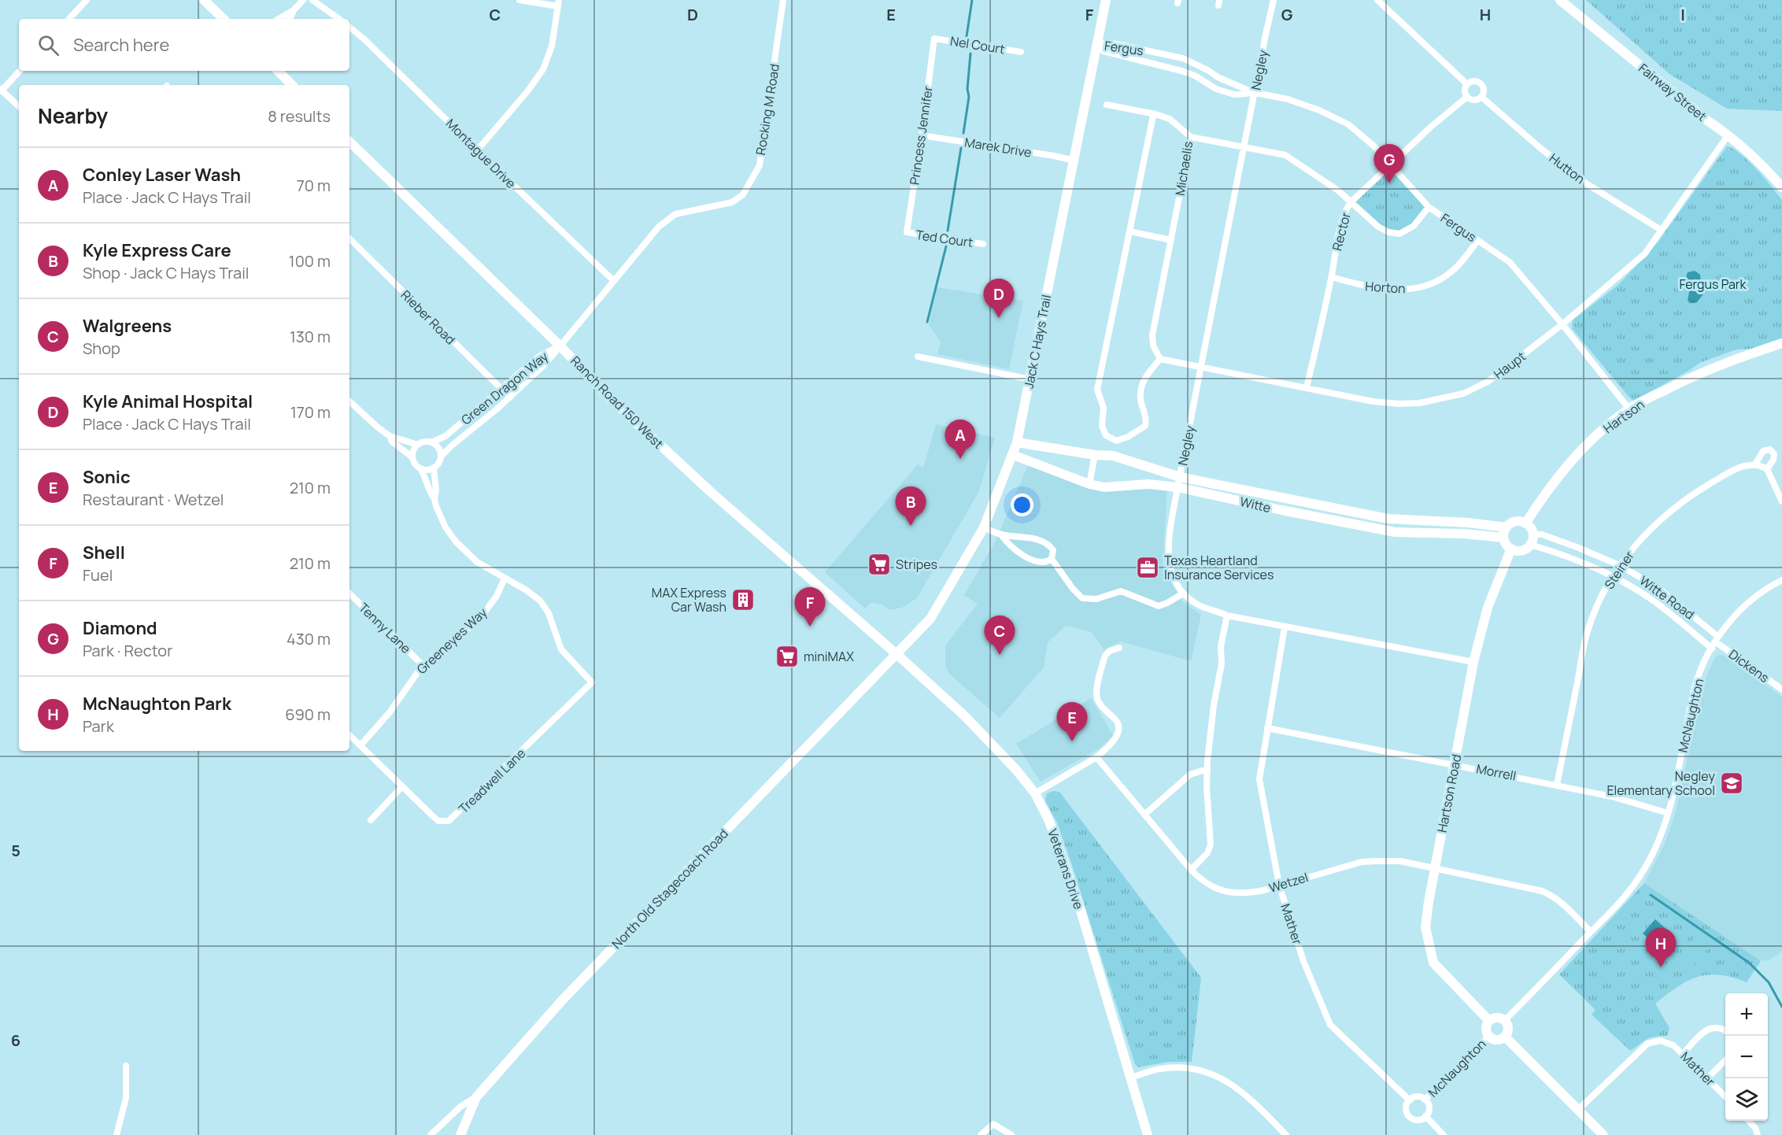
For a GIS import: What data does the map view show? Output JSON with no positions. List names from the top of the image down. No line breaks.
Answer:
{"streets":{"street":["Nel Court","Fergus","Negley","Fairway Street","Rocking M Road","Princess Jennifer","Marek Drive","Montague Drive","Michaelis","Hutton","Rector","Ted Court","Horton","Rieber Road","Jack C Hays Trail","Haupt","Green Dragon Way","Ranch Road 150 West","Hartson","Witte","Steiner","Witte Road","Tenny Lane","Greeneyes Way","Dickens","McNaughton","Morrell","Treadwell Lane","Hartson Road","Veterans Drive","Wetzel","North Old Stagecoach Road","Mather"]},"crossings":[["Nel Court","Princess Jennifer"],["Fergus","Negley"],["Fergus","Rector"],["Fergus","Horton"],["Fergus","Jack C Hays Trail"],["Fergus","Haupt"],["Fergus","Hartson"],["Negley","Haupt"],["Negley","Witte"],["Negley","Hartson Road"],["Negley","Mather"],["Fairway Street","Haupt"],["Rocking M Road","Montague Drive"],["Rocking M Road","Green Dragon Way"],["Rocking M Road","Ranch Road 150 West"],["Princess Jennifer","Marek Drive"],["Princess Jennifer","Ted Court"],["Marek Drive","Jack C Hays Trail"],["Michaelis","Haupt"],["Hutton","Rector"],["Hutton","Haupt"],["Rector","Horton"],["Rector","Haupt"],["Rieber Road","Green Dragon Way"],["Jack C Hays Trail","Ranch Road 150 West"],["Jack C Hays Trail","Witte"],["Jack C Hays Trail","Veterans Drive"],["Jack C Hays Trail","North Old Stagecoach Road"],["Green Dragon Way","Ranch Road 150 West"],["Ranch Road 150 West","Veterans Drive"],["Ranch Road 150 West","North Old Stagecoach Road"],["Hartson","Witte"],["Hartson","Witte Road"],["Hartson","Hartson Road"],["Witte","Witte Road"],["Witte","Hartson Road"],["Steiner","Witte Road"],["Steiner","Morrell"],["Witte Road","Dickens"],["Witte Road","McNaughton"],["Witte Road","Hartson Road"],["Tenny Lane","Greeneyes Way"],["Greeneyes Way","Treadwell Lane"],["Dickens","McNaughton"],["McNaughton","Morrell"],["McNaughton","Hartson Road"],["McNaughton","Wetzel"],["McNaughton","Mather"],["Morrell","Hartson Road"],["Morrell","Mather"],["Hartson Road","Wetzel"],["Veterans Drive","North Old Stagecoach Road"],["Wetzel","Mather"]],"parks":["Fergus Park"],"places":{"supermarket":["Stripes","miniMAX"],"office":["Texas Heartland Insurance Services"],"building":["MAX Express Car Wash"],"school or university":["Negley Elementary School"]},"page":{"search":"Search here","heading":["Nearby","8 results"],"pins":["G","D","A","B","F","C","E","H"],"list":[{"mark":"A","name":"Conley Laser Wash","note":"Place · Jack C Hays Trail","value":"70 m"},{"mark":"B","name":"Kyle Express Care","note":"Shop · Jack C Hays Trail","value":"100 m"},{"mark":"C","name":"Walgreens","note":"Shop","value":"130 m"},{"mark":"D","name":"Kyle Animal Hospital","note":"Place · Jack C Hays Trail","value":"170 m"},{"mark":"E","name":"Sonic","note":"Restaurant · Wetzel","value":"210 m"},{"mark":"F","name":"Shell","note":"Fuel","value":"210 m"},{"mark":"G","name":"Diamond","note":"Park · Rector","value":"430 m"},{"mark":"H","name":"McNaughton Park","note":"Park","value":"690 m"}],"map_buttons":["+","−"]},"grid":{"columns":["C","D","E","F","G","H","I"],"rows":["5","6"]}}
